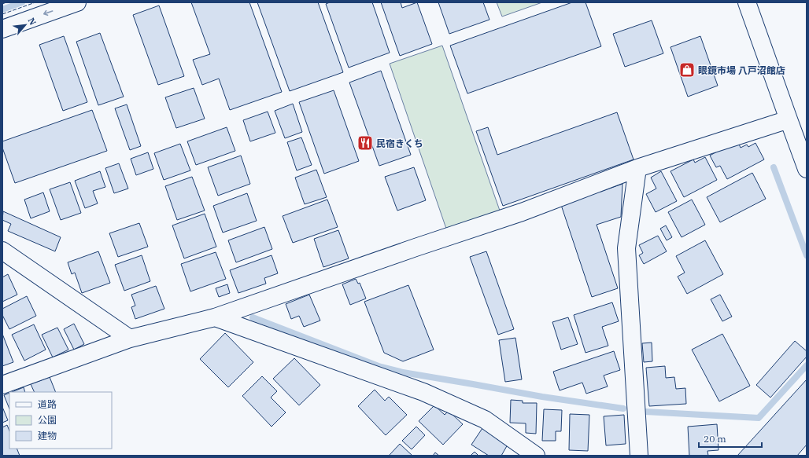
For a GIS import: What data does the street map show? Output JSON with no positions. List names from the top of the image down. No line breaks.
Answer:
{"places":{"shop":["眼鏡市場 八戸沼館店"],"restaurant":["民宿きくち"]},"legend":["道路","公園","建物"],"scale_bar":"20 m","north":"top right"}
